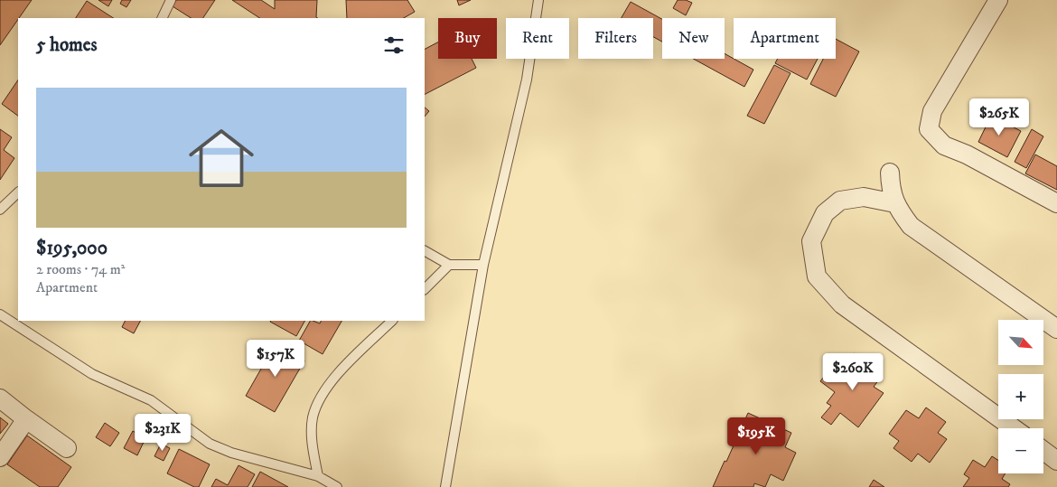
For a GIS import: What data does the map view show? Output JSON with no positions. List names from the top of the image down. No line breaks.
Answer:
{"north":"bottom right","page":{"chip":["Buy","Rent","Filters","New","Apartment"],"heading":"5 homes","list":[{"name":"$195,000","note":"2 rooms · 74 m² · Apartment"}],"price":["$265K","$157K","$260K","$231K","$195K"],"map_buttons":["+","−"]}}
